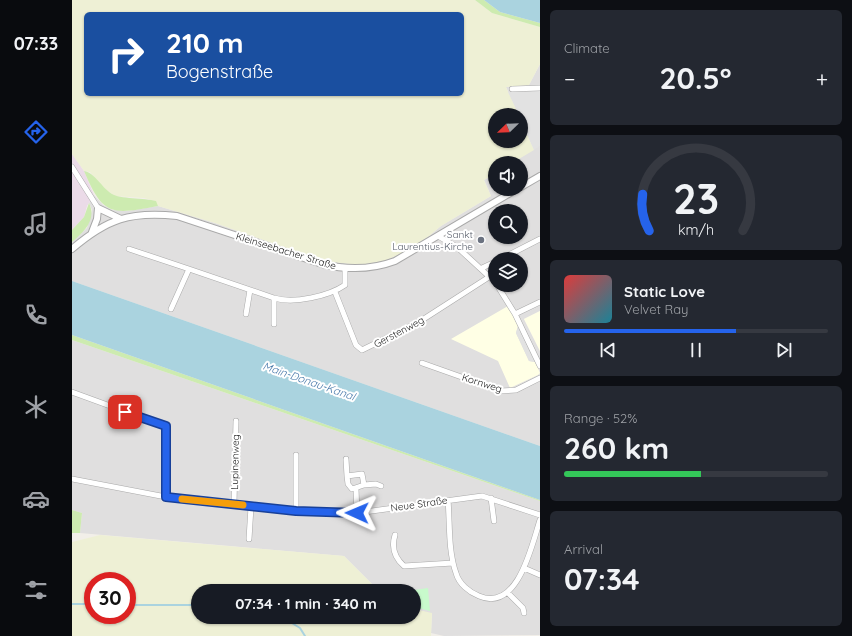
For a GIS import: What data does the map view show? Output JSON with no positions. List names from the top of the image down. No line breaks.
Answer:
{"streets":{"street":["Kleinseebacher Straße","Gerstenweg","Kornweg","Lupinenweg","Neue Straße"]},"crossings":[["Lupinenweg","Neue Straße"]],"water":["Main-Donau-Kanal"],"places":["Sankt Laurentius-Kirche"],"north":"bottom left","page":{"tabs":"07:33","tile":["Climate",["Range · 52%","260 km"],["Arrival","07:34"]],"turn":["210 m","Bogenstraße"],"heat":["−","20.5°","+"],"song":["Static Love","Velvet Ray"],"limit":"30","trip":"07:34 · 1 min · 340 m","gauge":["23","km/h"]}}
